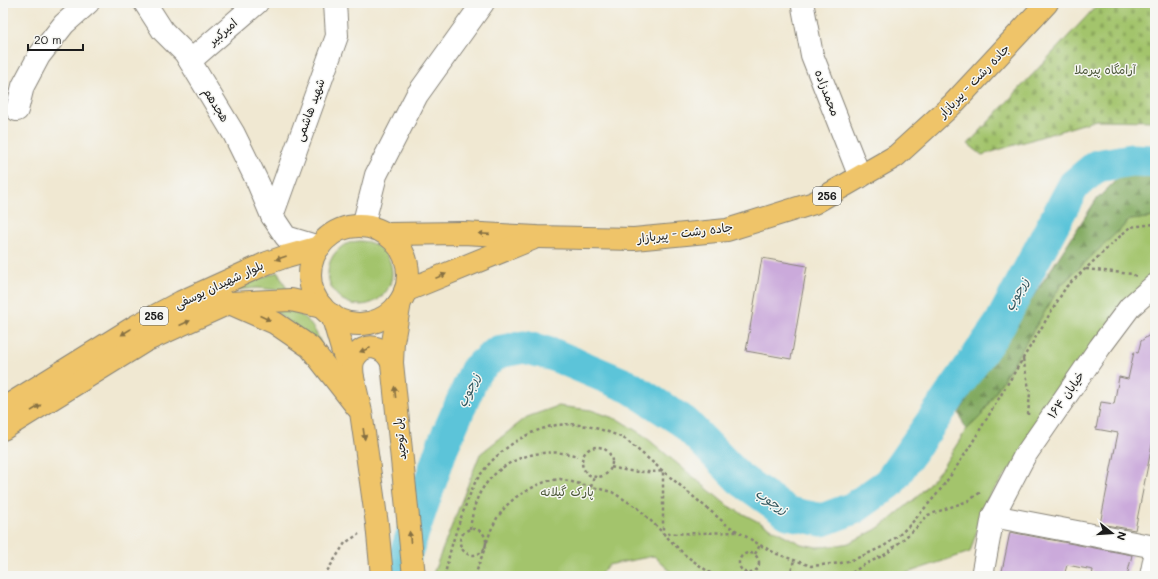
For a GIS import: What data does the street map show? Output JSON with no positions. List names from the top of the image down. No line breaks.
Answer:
{"streets":{"main road":["جاده رشت - پیربازار","256","بلوار شهیدان یوسفی","پل توحید"],"street":["امیرکبیر","محمدزاده","هجدهم","شهید هاشمی","خیابان ۱۶۴"]},"crossings":[["امیرکبیر","هجدهم"],["جاده رشت - پیربازار","محمدزاده"],["جاده رشت - پیربازار","هجدهم"],["جاده رشت - پیربازار","256"],["جاده رشت - پیربازار","بلوار شهیدان یوسفی"],["جاده رشت - پیربازار","پل توحید"],["هجدهم","شهید هاشمی"],["هجدهم","256"],["هجدهم","بلوار شهیدان یوسفی"],["هجدهم","پل توحید"],["256","بلوار شهیدان یوسفی"],["256","پل توحید"],["بلوار شهیدان یوسفی","پل توحید"]],"water":["زرجوب"],"parks":["آرامگاه پیرملا","پارک گیلانه"],"scale_bar":"20 m","north":"right"}
